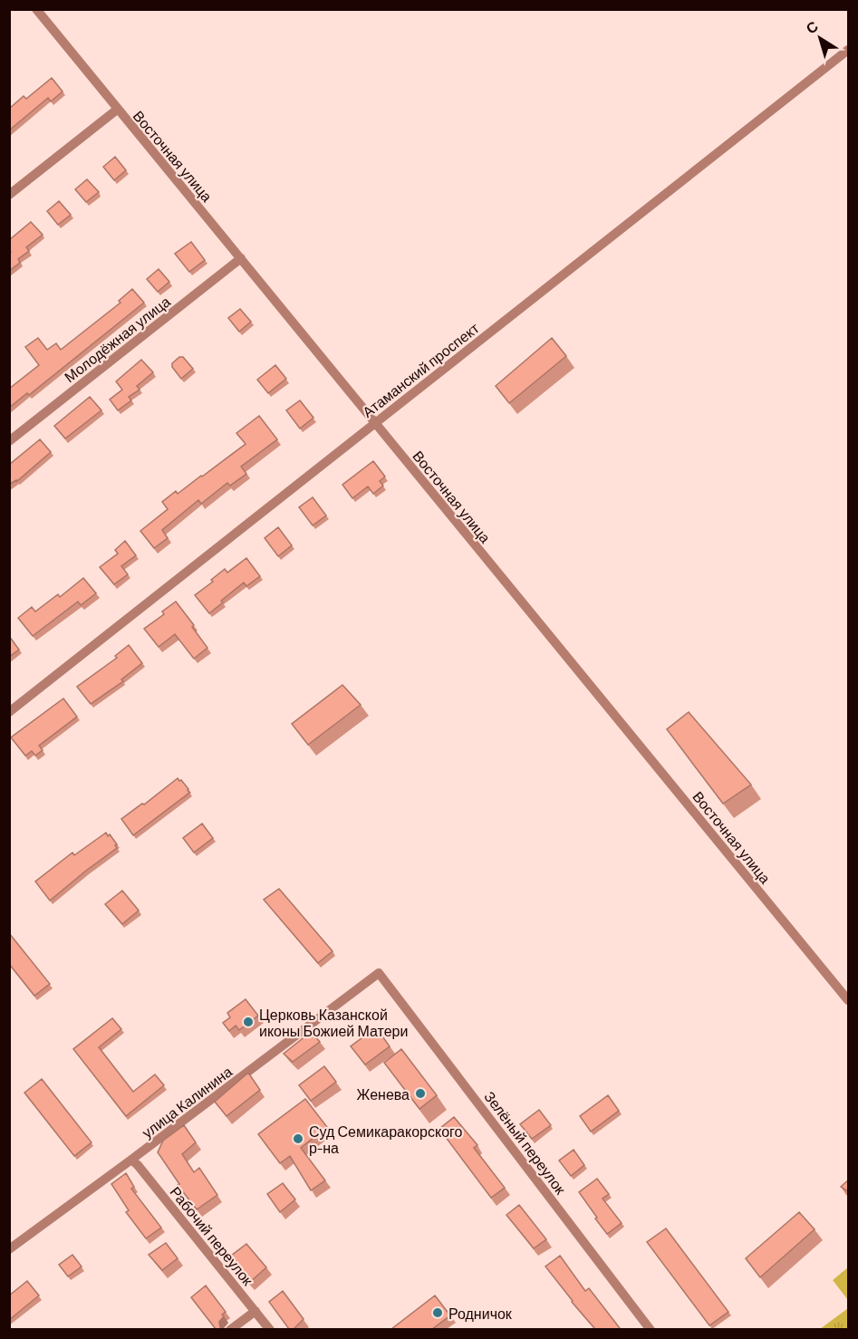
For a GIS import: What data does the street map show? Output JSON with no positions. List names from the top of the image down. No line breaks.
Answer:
{"streets":{"street":["Восточная улица","Молодёжная улица","Атаманский проспект","улица Калинина","Зелёный переулок","Рабочий переулок"]},"crossings":[["Восточная улица","Молодёжная улица"],["Восточная улица","Атаманский проспект"],["улица Калинина","Зелёный переулок"],["улица Калинина","Рабочий переулок"]],"places":["Церковь Казанской иконы Божией Матери","Женева","Суд Семикаракорского р-на","Родничок"],"north":"top left"}
